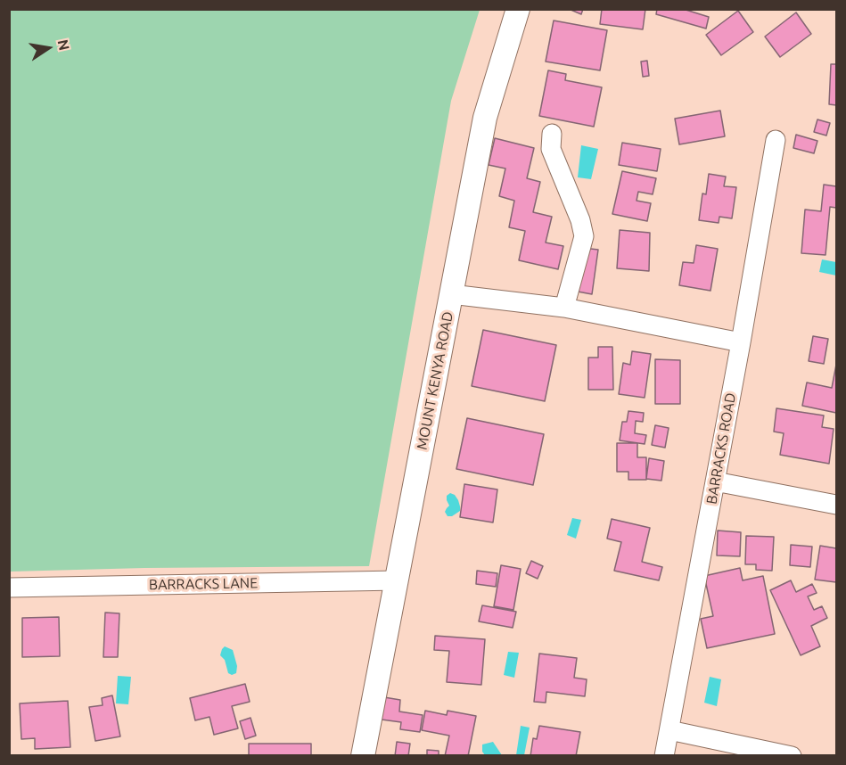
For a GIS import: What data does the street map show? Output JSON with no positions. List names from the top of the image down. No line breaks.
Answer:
{"streets":{"main road":["MOUNT KENYA ROAD"],"street":["BARRACKS ROAD","BARRACKS LANE"]},"crossings":[["MOUNT KENYA ROAD","BARRACKS LANE"]],"north":"right"}
